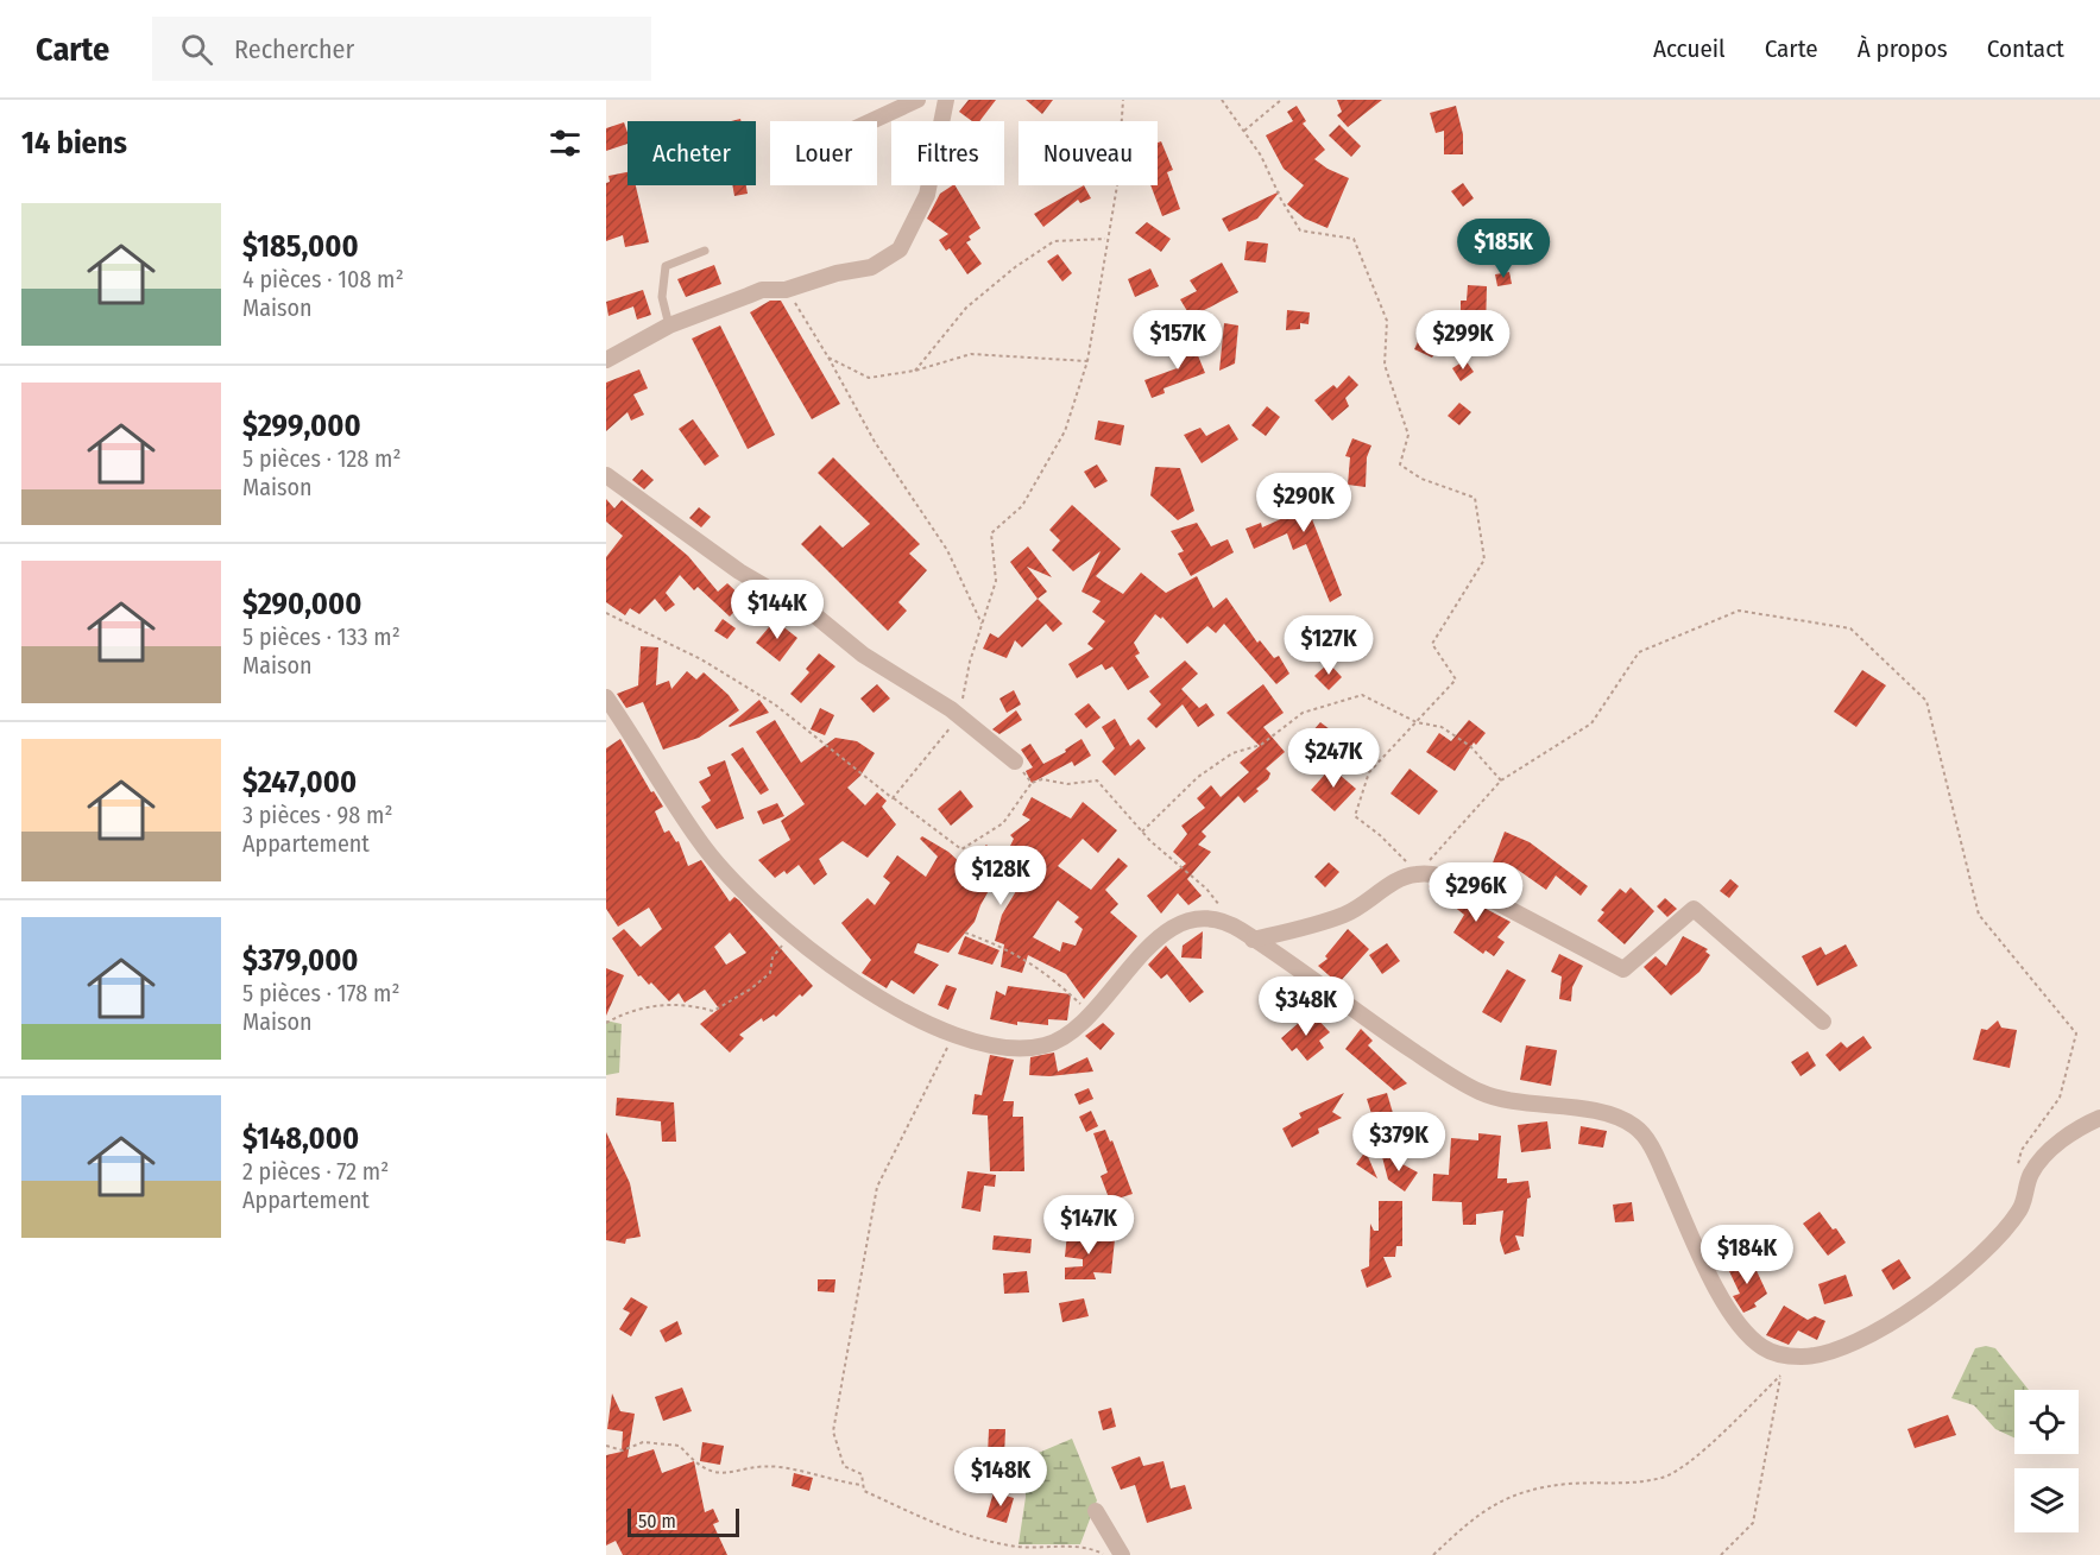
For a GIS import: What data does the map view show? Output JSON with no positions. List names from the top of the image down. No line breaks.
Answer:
{"scale_bar":"50 m","page":{"header":"Carte","search":"Rechercher","nav":["Accueil","Carte","À propos","Contact"],"heading":"14 biens","chip":["Acheter","Louer","Filtres","Nouveau"],"list":[{"name":"$185,000","note":"4 pièces · 108 m² · Maison"},{"name":"$299,000","note":"5 pièces · 128 m² · Maison"},{"name":"$290,000","note":"5 pièces · 133 m² · Maison"},{"name":"$247,000","note":"3 pièces · 98 m² · Appartement"},{"name":"$379,000","note":"5 pièces · 178 m² · Maison"},{"name":"$148,000","note":"2 pièces · 72 m² · Appartement"}],"price":["$185K","$157K","$299K","$290K","$144K","$127K","$247K","$128K","$296K","$348K","$379K","$147K","$184K","$148K"],"scale":"50 m"}}
